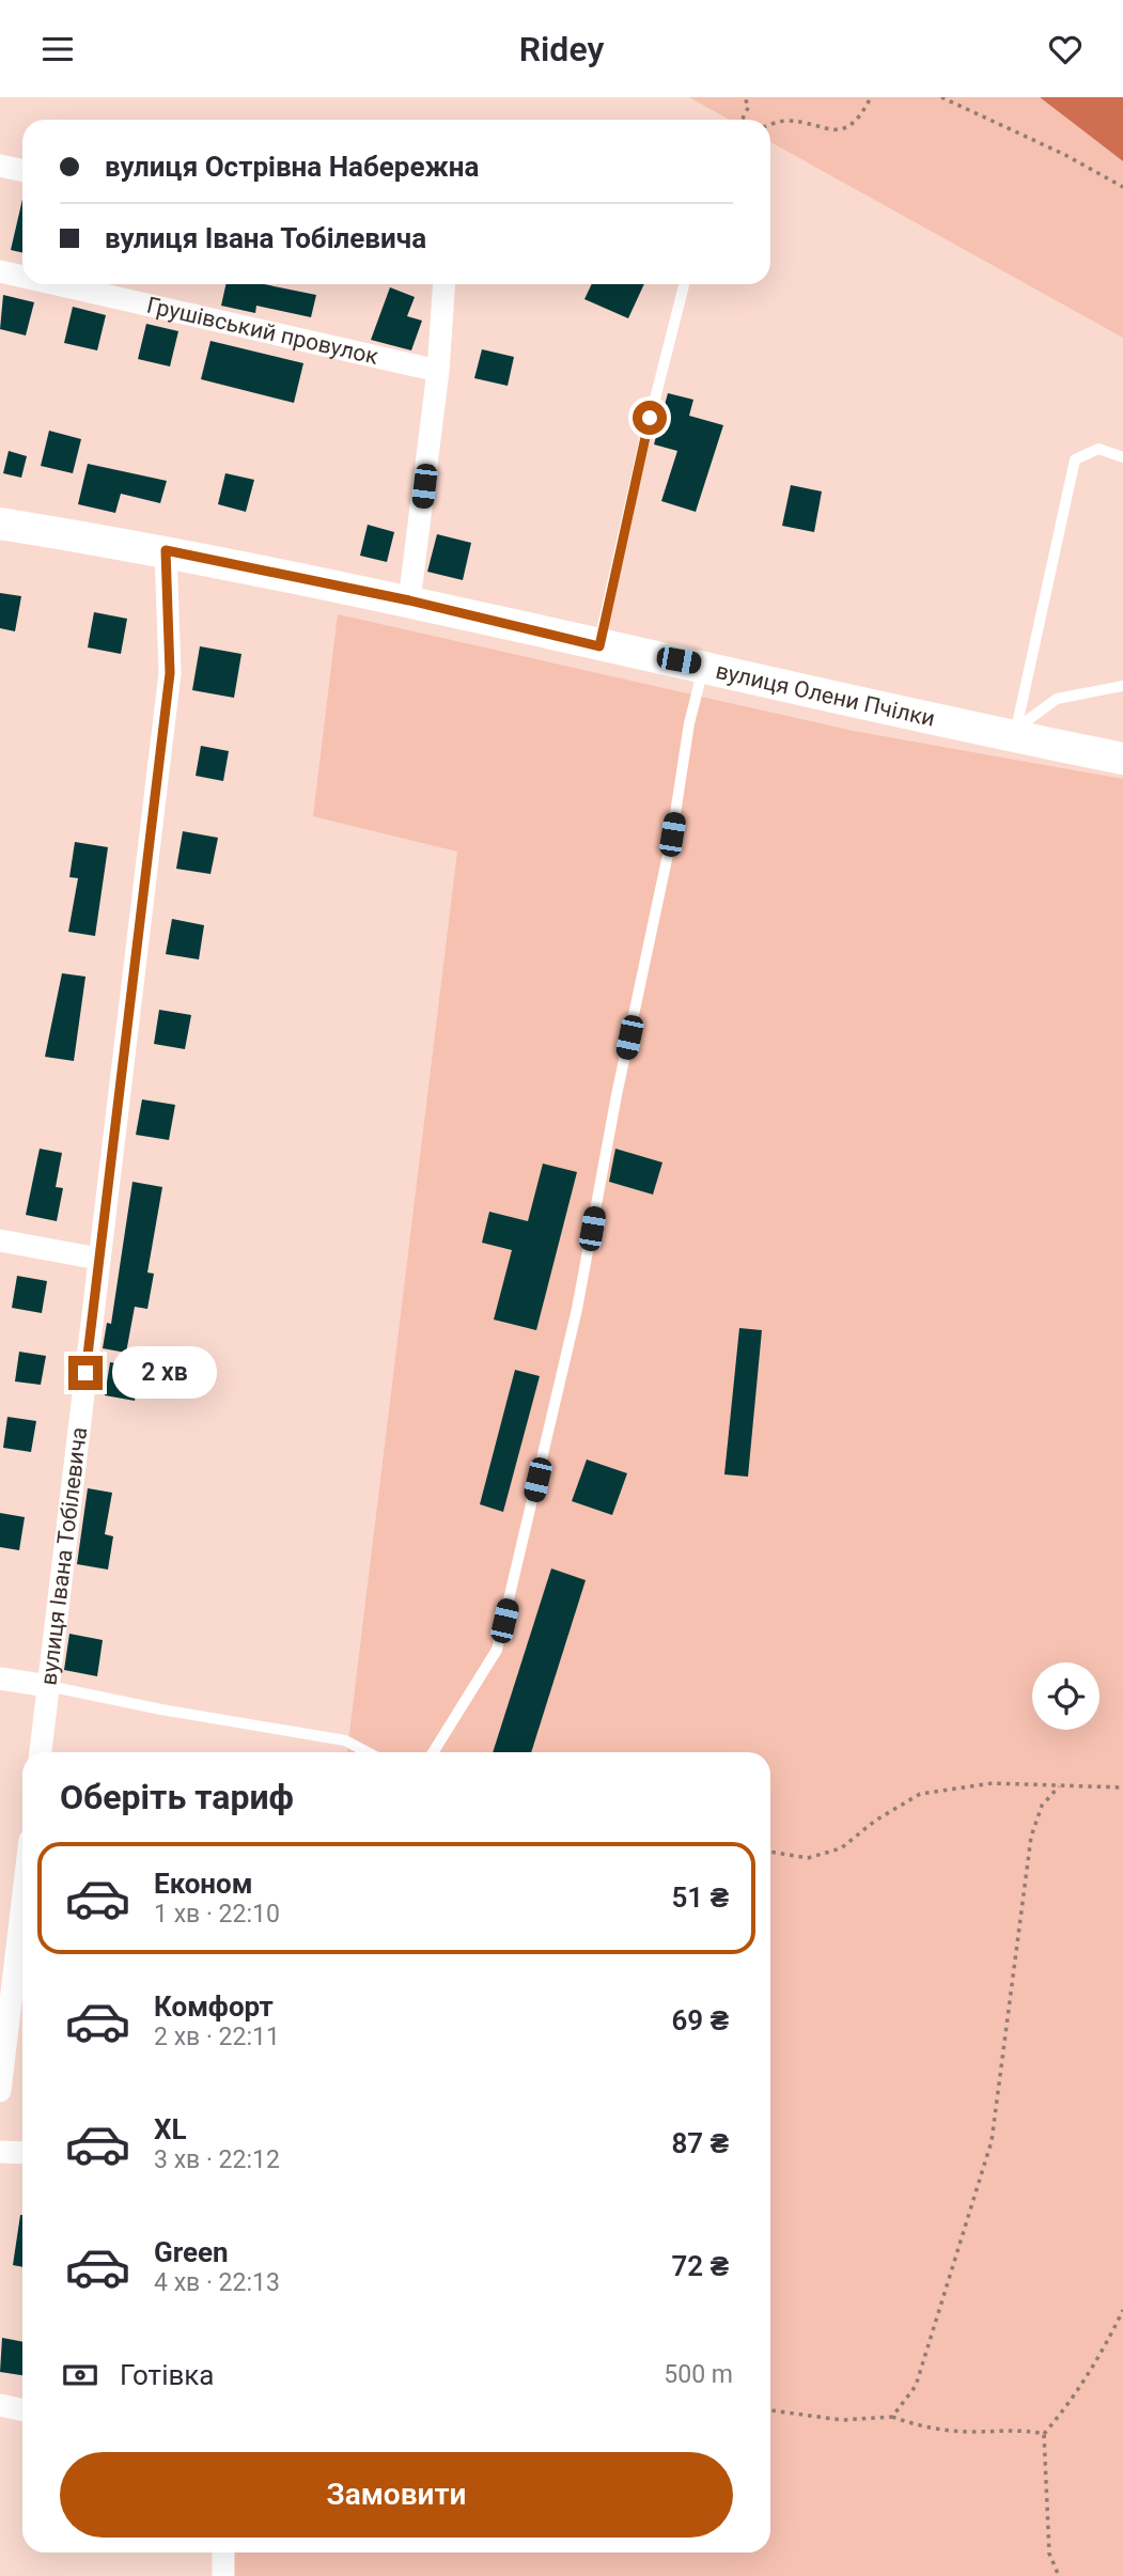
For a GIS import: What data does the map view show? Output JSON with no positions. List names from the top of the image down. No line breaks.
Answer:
{"streets":{"street":["Грушівський провулок","вулиця Олени Пчілки","вулиця Івана Тобілевича"]},"crossings":[["вулиця Олени Пчілки","вулиця Івана Тобілевича"]],"page":{"header":"Ridey","banner":["вулиця Острівна Набережна","вулиця Івана Тобілевича"],"bubble":"2 хв","heading":"Оберіть тариф","list":[{"name":"Економ","note":"1 хв · 22:10","value":"51 ₴"},{"name":"Комфорт","note":"2 хв · 22:11","value":"69 ₴"},{"name":"XL","note":"3 хв · 22:12","value":"87 ₴"},{"name":"Green","note":"4 хв · 22:13","value":"72 ₴"}],"pay":["Готівка","500 m"],"buttons":"Замовити"}}
